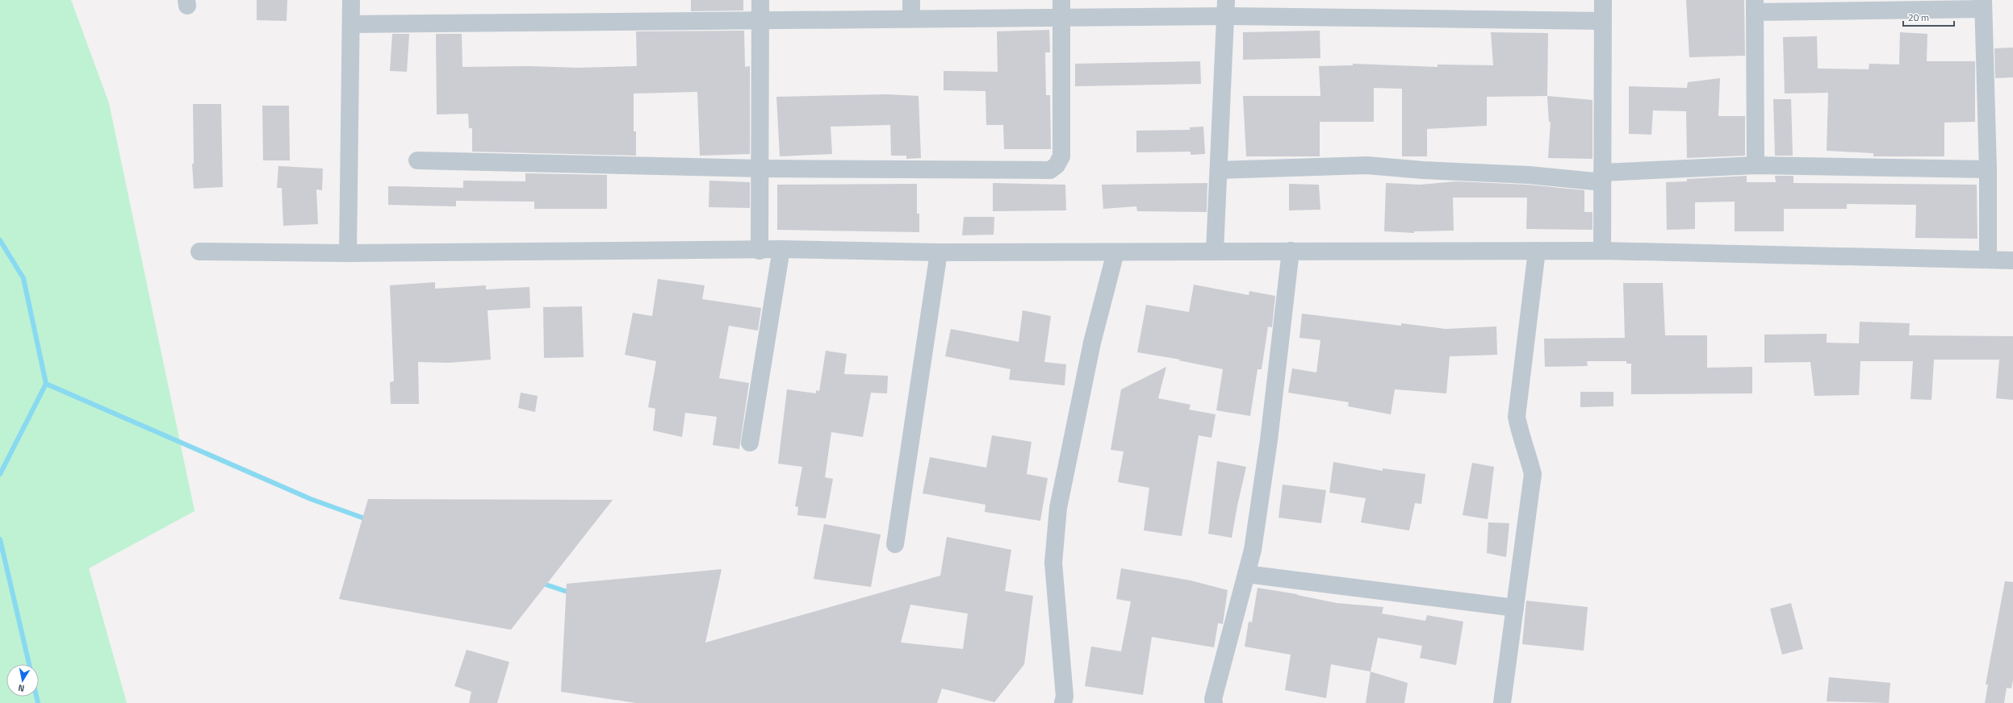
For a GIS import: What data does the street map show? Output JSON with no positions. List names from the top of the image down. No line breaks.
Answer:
{"scale_bar":"20 m","north":"bottom"}
